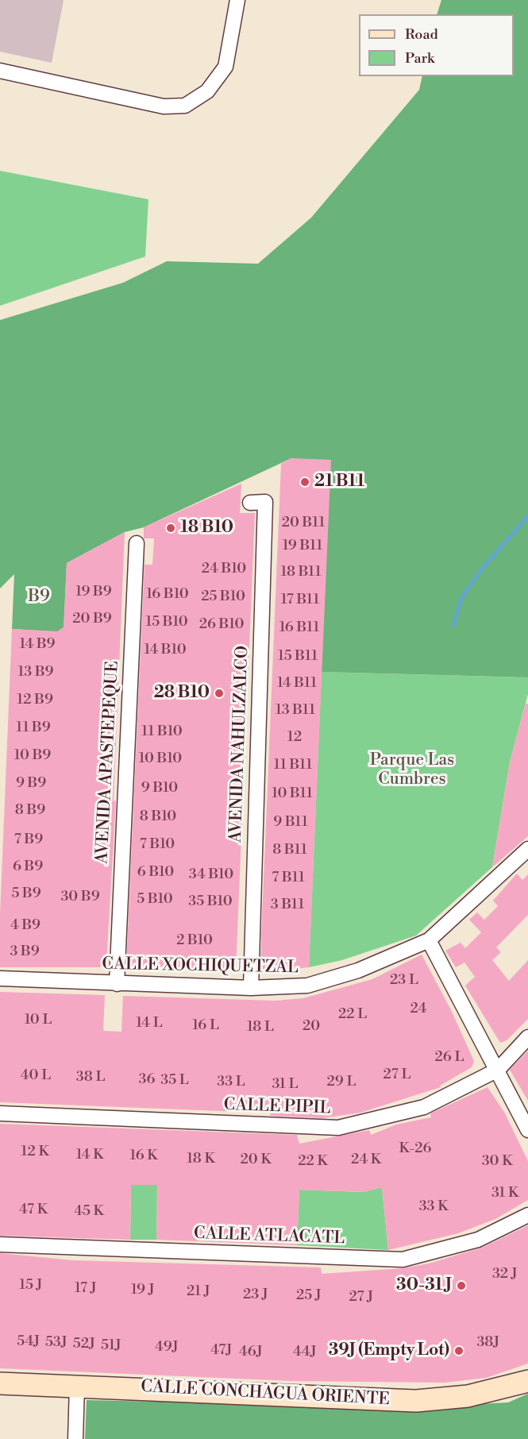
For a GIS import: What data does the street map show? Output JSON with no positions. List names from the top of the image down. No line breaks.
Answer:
{"streets":{"main road":["CALLE CONCHAGUA ORIENTE"],"street":["AVENIDA NAHULZALCO","AVENIDA APASTEPEQUE","CALLE XOCHIQUETZAL","CALLE PIPIL","CALLE ATLACATL"]},"crossings":[["AVENIDA NAHULZALCO","CALLE XOCHIQUETZAL"],["AVENIDA APASTEPEQUE","CALLE XOCHIQUETZAL"]],"parks":["B9","Parque Las Cumbres"],"places":["21 B11","18 B10","28 B10","30-31 J","39J (Empty Lot)"],"house_numbers":["20 B11","19 B11","24 B10","18 B11","19 B9","16 B10","25 B10","17 B11","20 B9","15 B10","26 B10","16 B11","14 B9","14 B10","15 B11","13 B9","14 B11","12 B9","13 B11","11 B9","11 B10","12","10 B9","10 B10","11 B11","9 B9","9 B10","10 B11","8 B9","8 B10","9 B11","7 B9","7 B10","8 B11","6 B9","6 B10","34 B10","7 B11","5 B9","30 B9","5 B10","35 B10","3 B11","4 B9","2 B10","3 B9","23 L","24","22 L","10 L","14 L","16 L","20","18 L","26 L","27 L","40 L","38 L","36","35 L","33 L","29 L","31 L","K-26","12 K","14 K","16 K","18 K","20 K","24 K","22 K","30 K","31 K","33 K","47 K","45 K","32 J","15 J","17 J","19 J","21 J","23 J","25 J","27 J","54J","53J","38J","52J","51J","49J","47J","46J","44J"],"legend":["Road","Park"]}
